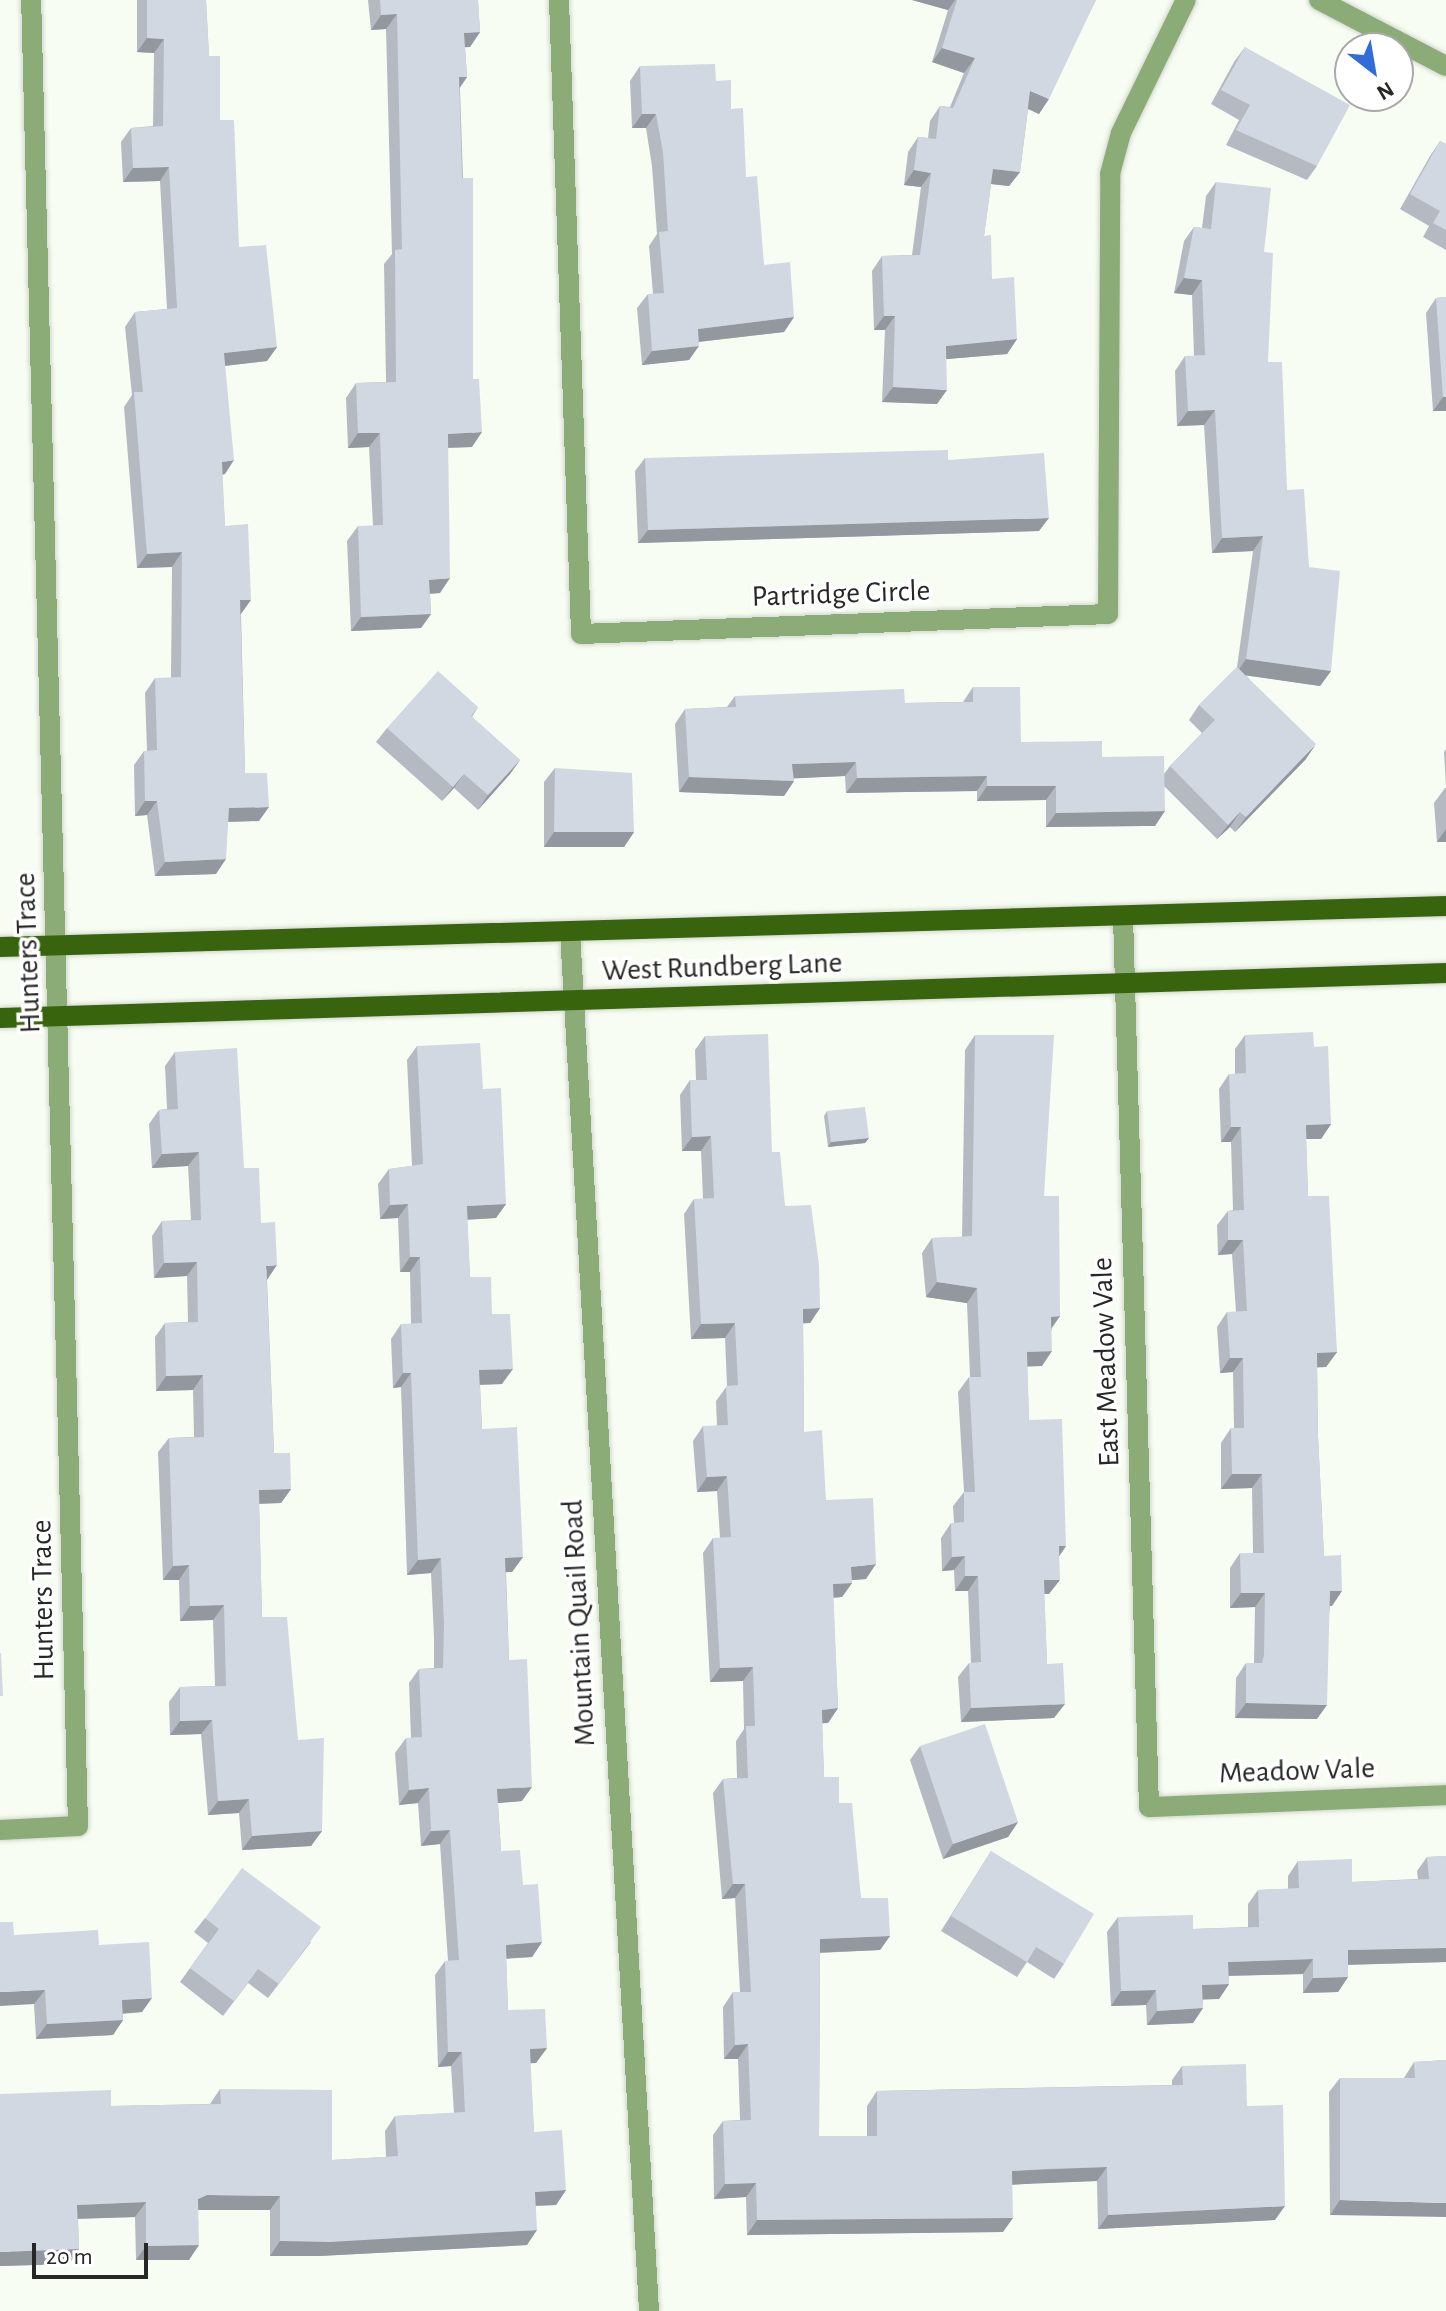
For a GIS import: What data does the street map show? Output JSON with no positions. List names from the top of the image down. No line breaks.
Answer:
{"streets":{"main road":["West Rundberg Lane"],"street":["Partridge Circle","Hunters Trace","East Meadow Vale","Mountain Quail Road","Meadow Vale"]},"crossings":[["Hunters Trace","West Rundberg Lane"],["West Rundberg Lane","East Meadow Vale"],["West Rundberg Lane","Mountain Quail Road"],["East Meadow Vale","Meadow Vale"]],"scale_bar":"20 m","north":"bottom right"}
